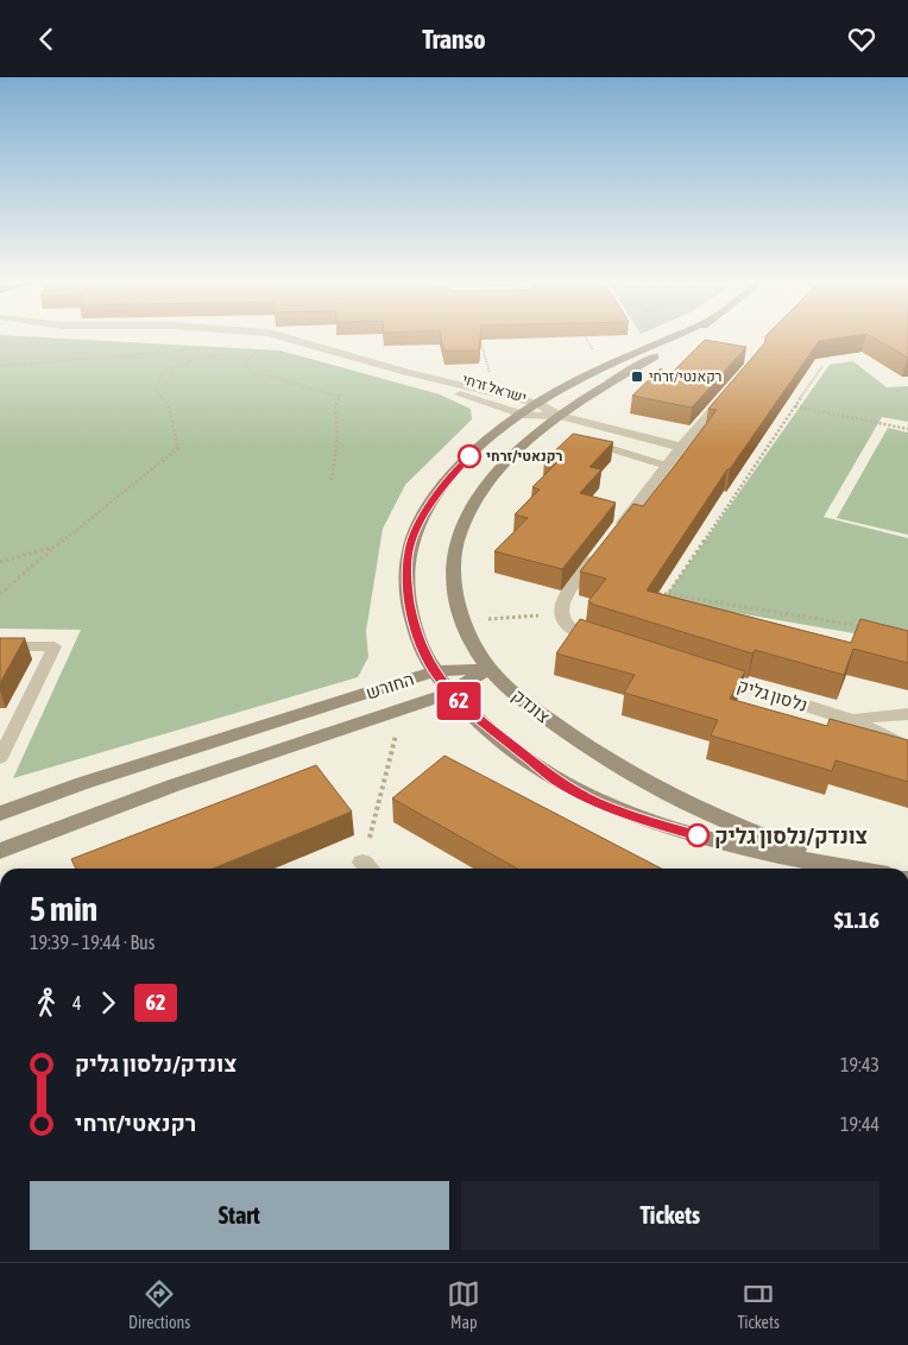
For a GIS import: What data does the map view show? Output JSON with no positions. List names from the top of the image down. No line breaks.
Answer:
{"streets":{"street":["ישראל זרחי","החורש","נלסון גליק","צונדק"]},"crossings":[["ישראל זרחי","צונדק"],["החורש","צונדק"]],"places":{"transit":["רקאנטי/זרחי"],"other":["רקנאטי/זרחי","צונדק/נלסון גליק"]},"lines":["bus line 62"],"page":{"header":"Transo","on_map":"62","heading":["5 min","19:39 – 19:44 · Bus","$1.16"],"legs":["4","62"],"list":[{"name":"צונדק/נלסון גליק","value":"19:43"},{"name":"רקנאטי/זרחי","value":"19:44"}],"buttons":["Start","Tickets"],"tabs":["Directions","Map","Tickets"]}}
